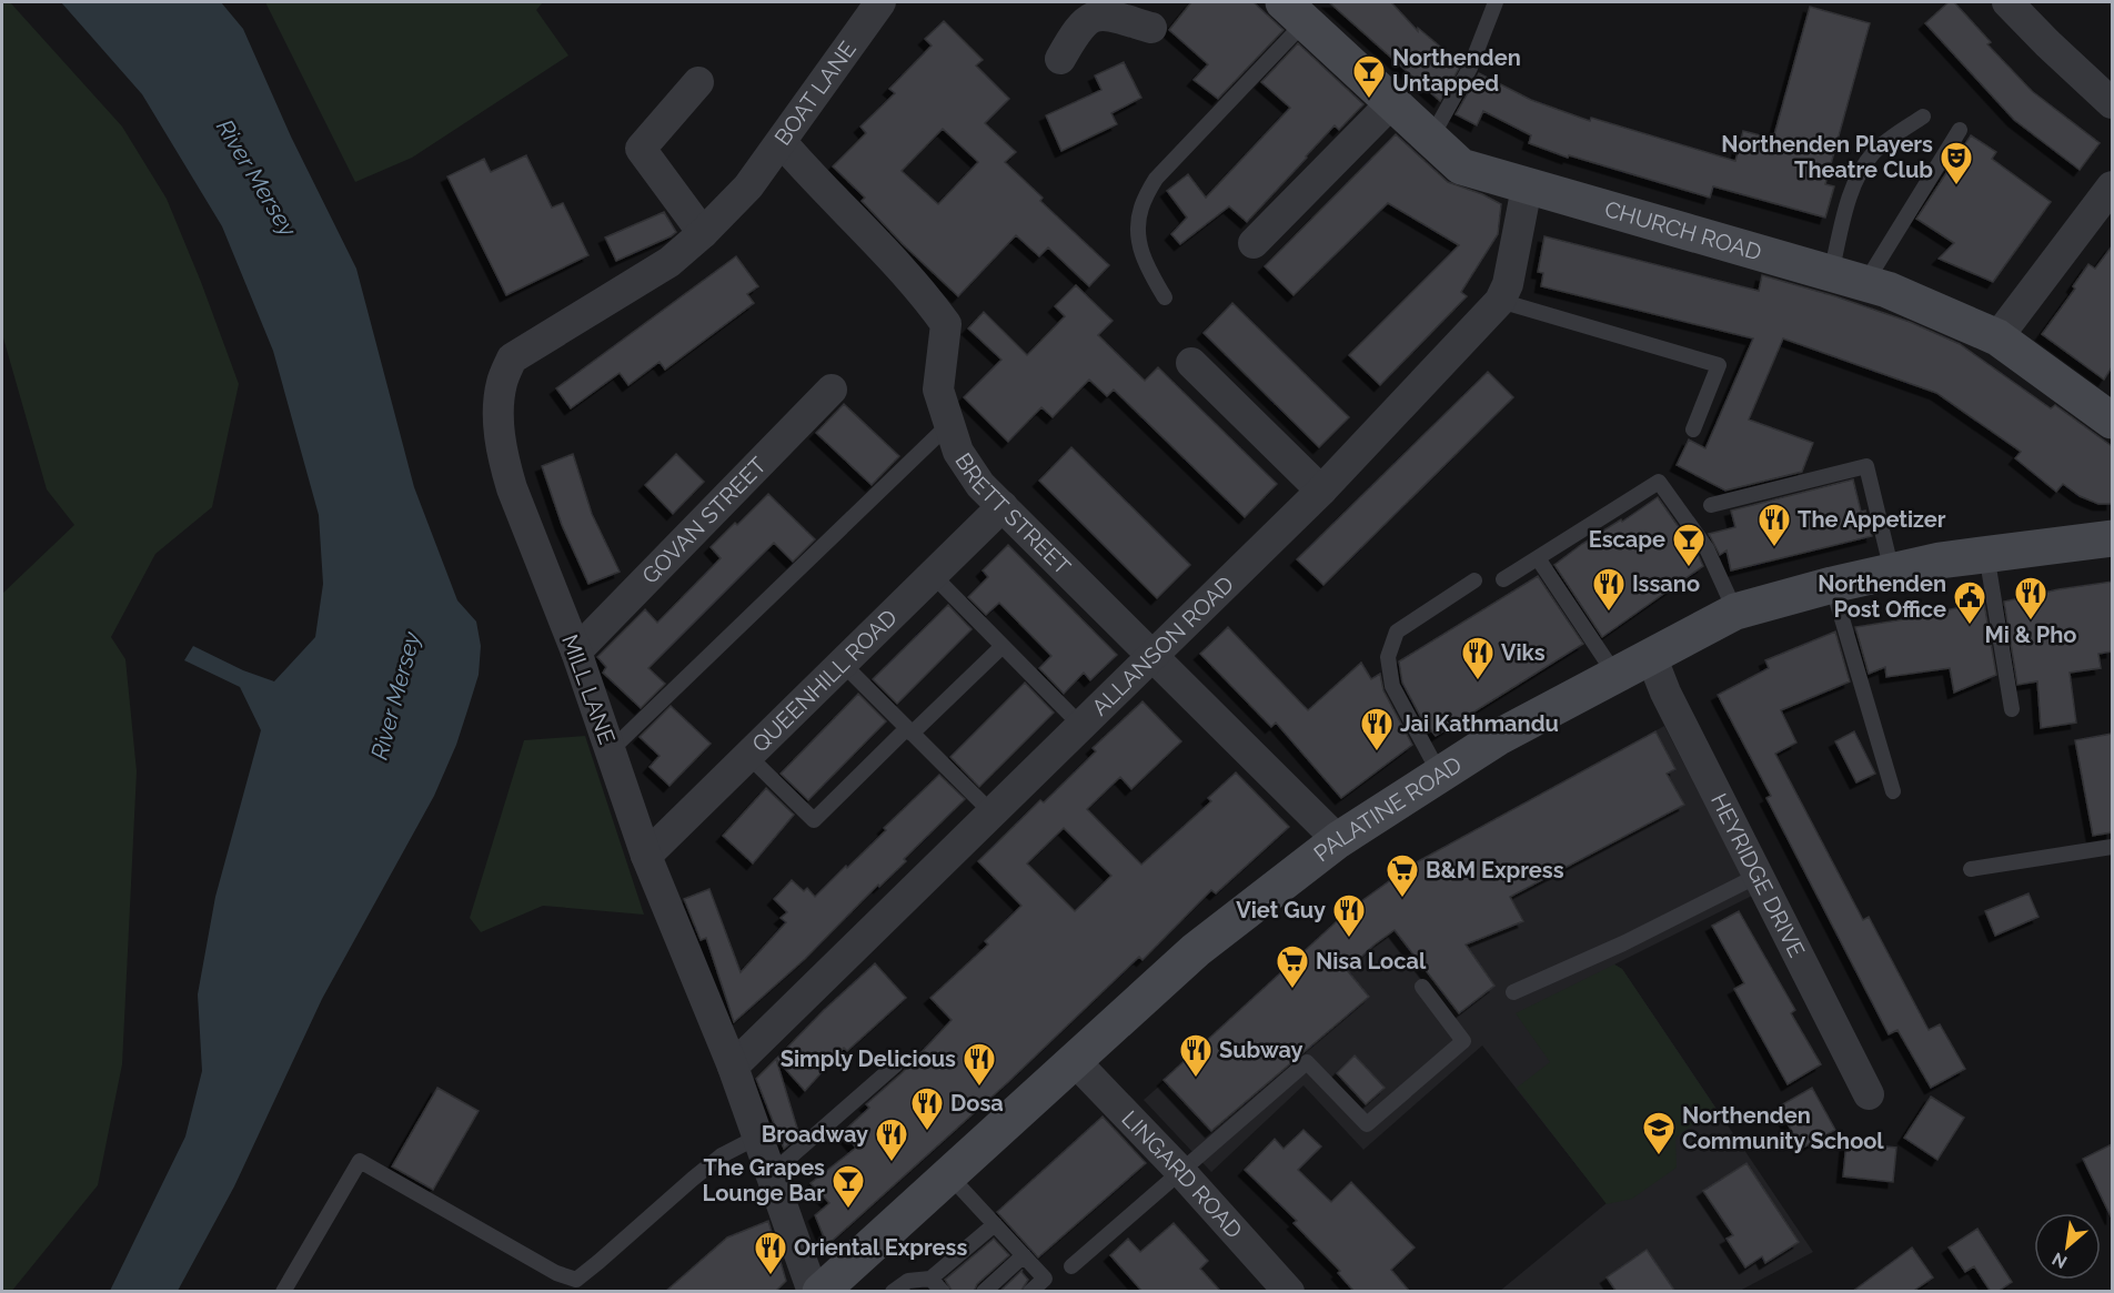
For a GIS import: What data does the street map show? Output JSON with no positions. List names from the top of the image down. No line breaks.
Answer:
{"streets":{"main road":["CHURCH ROAD","PALATINE ROAD"],"street":["BOAT LANE","BRETT STREET","GOVAN STREET","ALLANSON ROAD","QUEENHILL ROAD","MILL LANE","HEYRIDGE DRIVE","LINGARD ROAD"]},"crossings":[["BOAT LANE","BRETT STREET"],["BOAT LANE","MILL LANE"],["CHURCH ROAD","ALLANSON ROAD"],["BRETT STREET","ALLANSON ROAD"],["BRETT STREET","QUEENHILL ROAD"],["BRETT STREET","PALATINE ROAD"],["GOVAN STREET","MILL LANE"],["ALLANSON ROAD","MILL LANE"],["QUEENHILL ROAD","MILL LANE"],["PALATINE ROAD","HEYRIDGE DRIVE"],["PALATINE ROAD","LINGARD ROAD"]],"water":["River Mersey"],"places":{"bar":["Northenden Untapped","Escape","The Grapes Lounge Bar"],"theatre":["Northenden Players Theatre Club"],"restaurant":["The Appetizer","Issano","Mi & Pho","Viks","Jai Kathmandu","Viet Guy","Subway","Simply Delicious","Dosa","Broadway","Oriental Express"],"public building":["Northenden Post Office"],"supermarket":["B&M Express","Nisa Local"],"school or university":["Northenden Community School"]},"north":"bottom left"}
